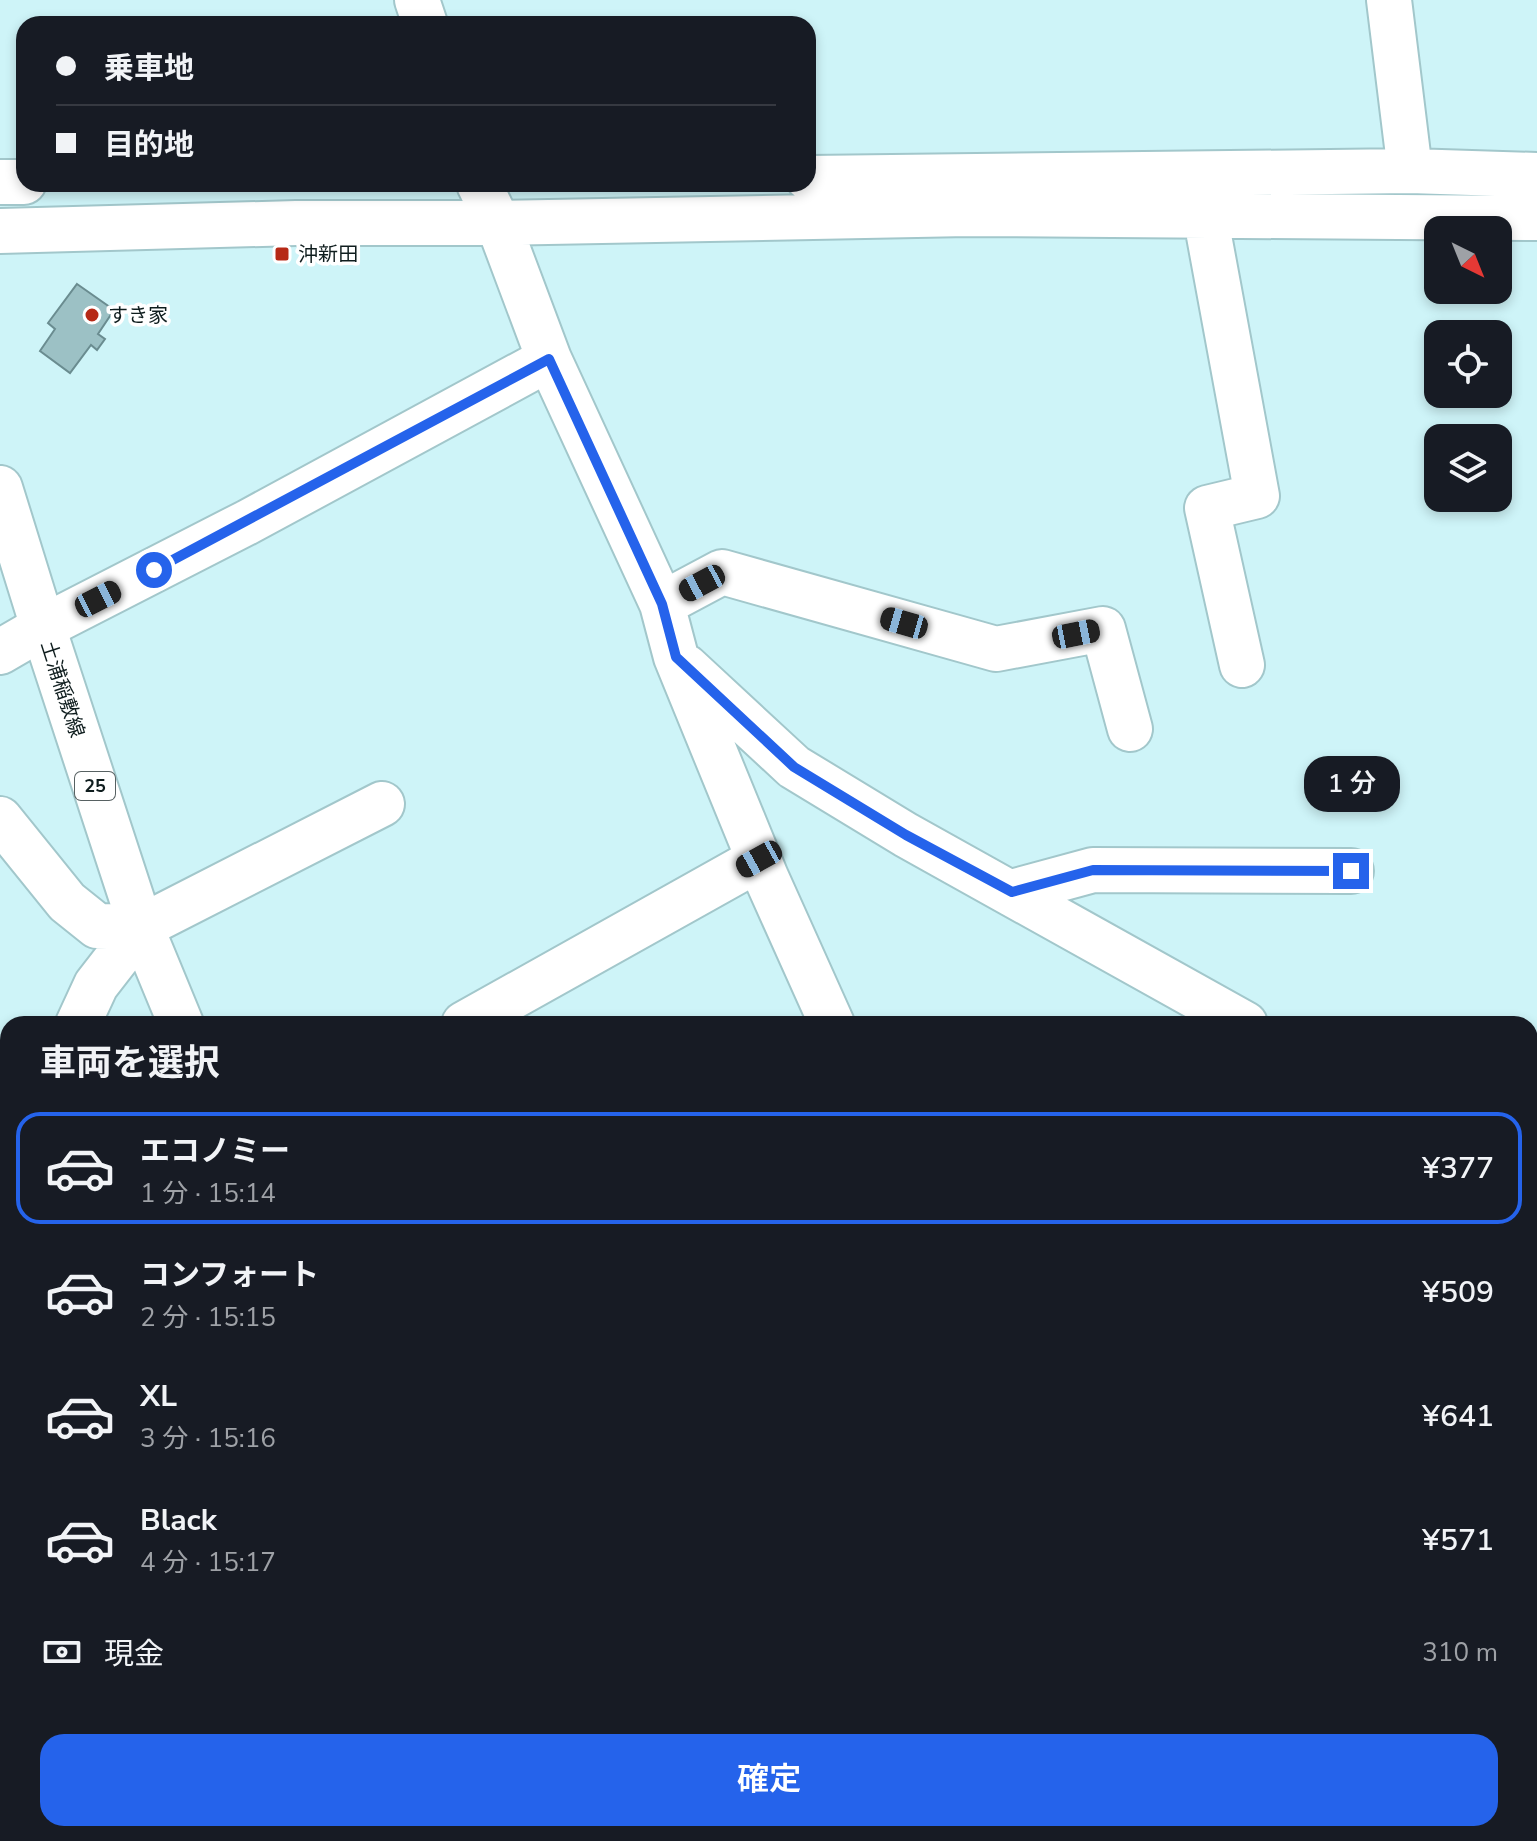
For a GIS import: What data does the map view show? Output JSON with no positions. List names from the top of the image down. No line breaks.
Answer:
{"streets":{"street":["土浦稲敷線","25"]},"places":{"transit":["沖新田"],"other":["すき家"]},"north":"bottom right","page":{"banner":["乗車地","目的地"],"bubble":"1 分","heading":"車両を選択","list":[{"name":"エコノミー","note":"1 分 · 15:14","value":"¥377"},{"name":"コンフォート","note":"2 分 · 15:15","value":"¥509"},{"name":"XL","note":"3 分 · 15:16","value":"¥641"},{"name":"Black","note":"4 分 · 15:17","value":"¥571"}],"pay":["現金","310 m"],"buttons":"確定"}}
